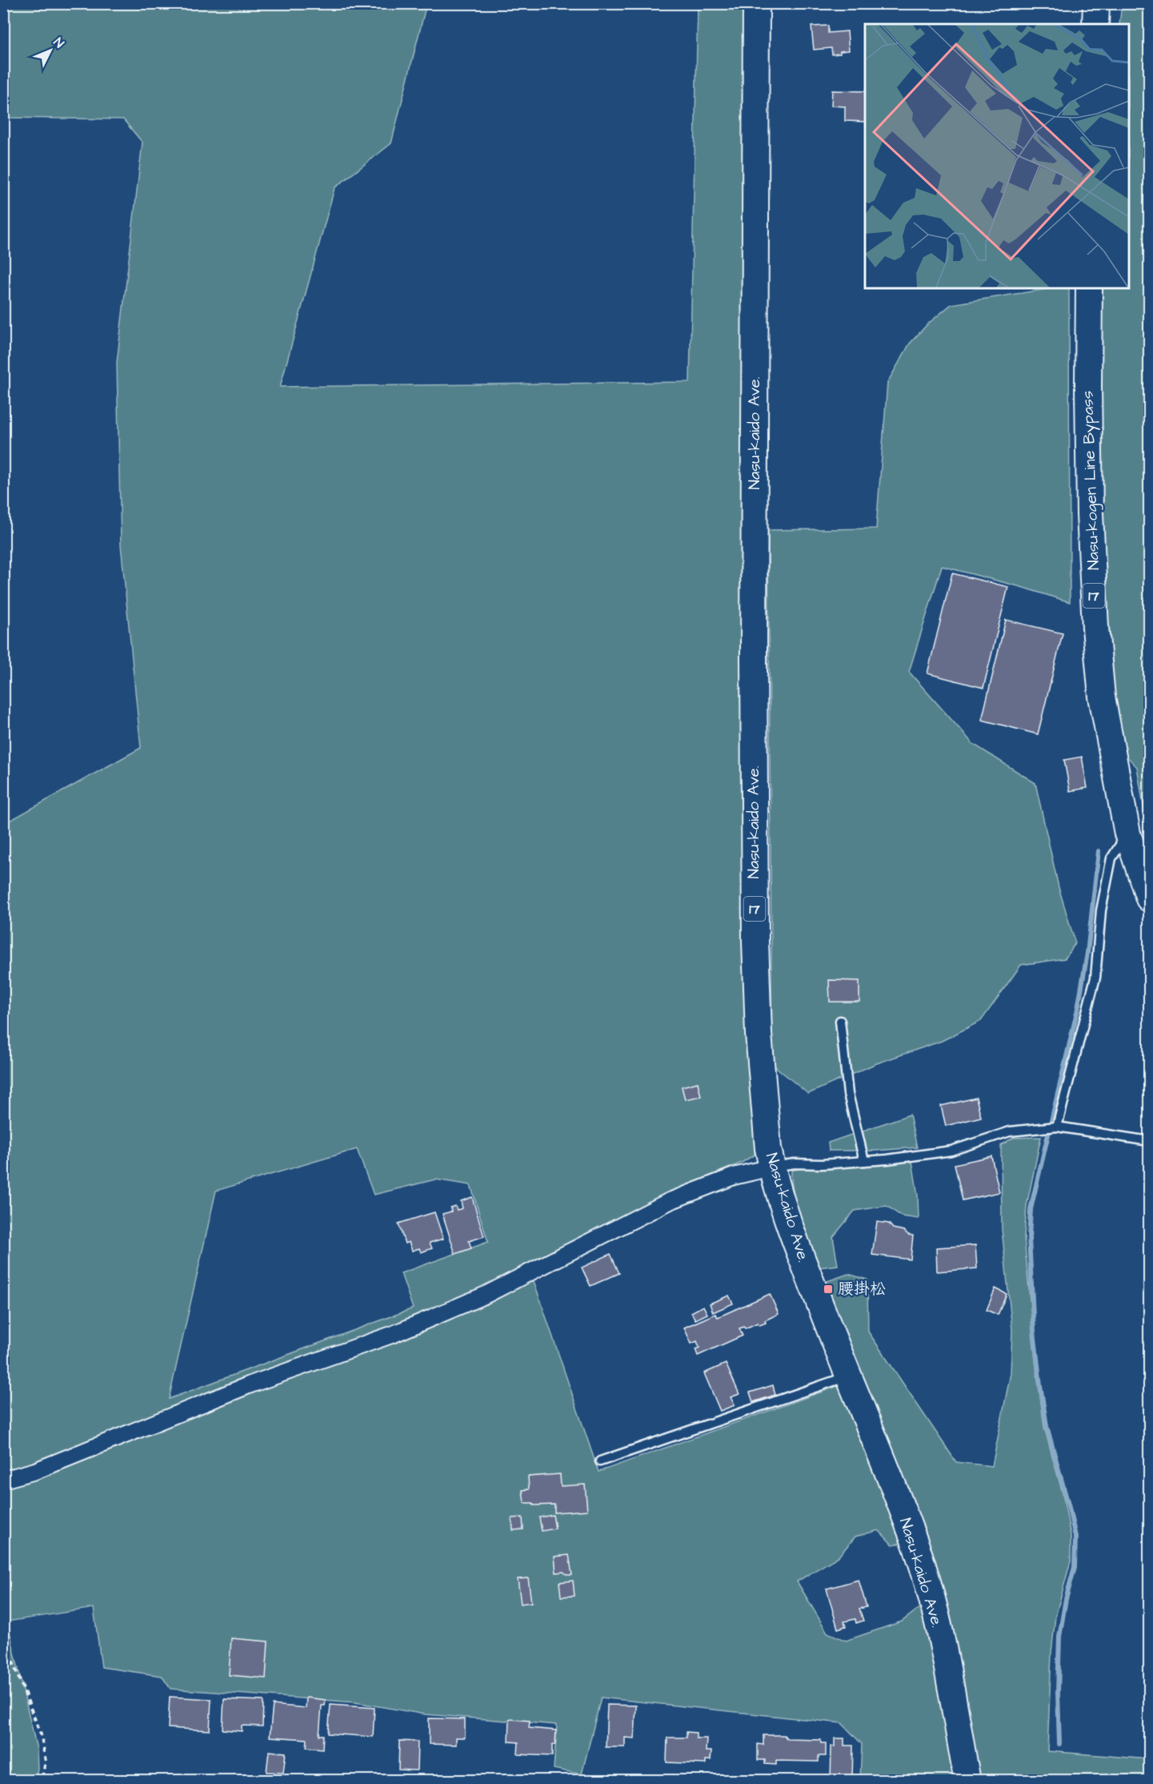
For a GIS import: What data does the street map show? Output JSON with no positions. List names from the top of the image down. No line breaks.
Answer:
{"streets":{"main road":["Nasu-kaido Ave.","Nasu-kogen Line Bypass","17"]},"places":{"transit":["腰掛松"]},"north":"top right"}
